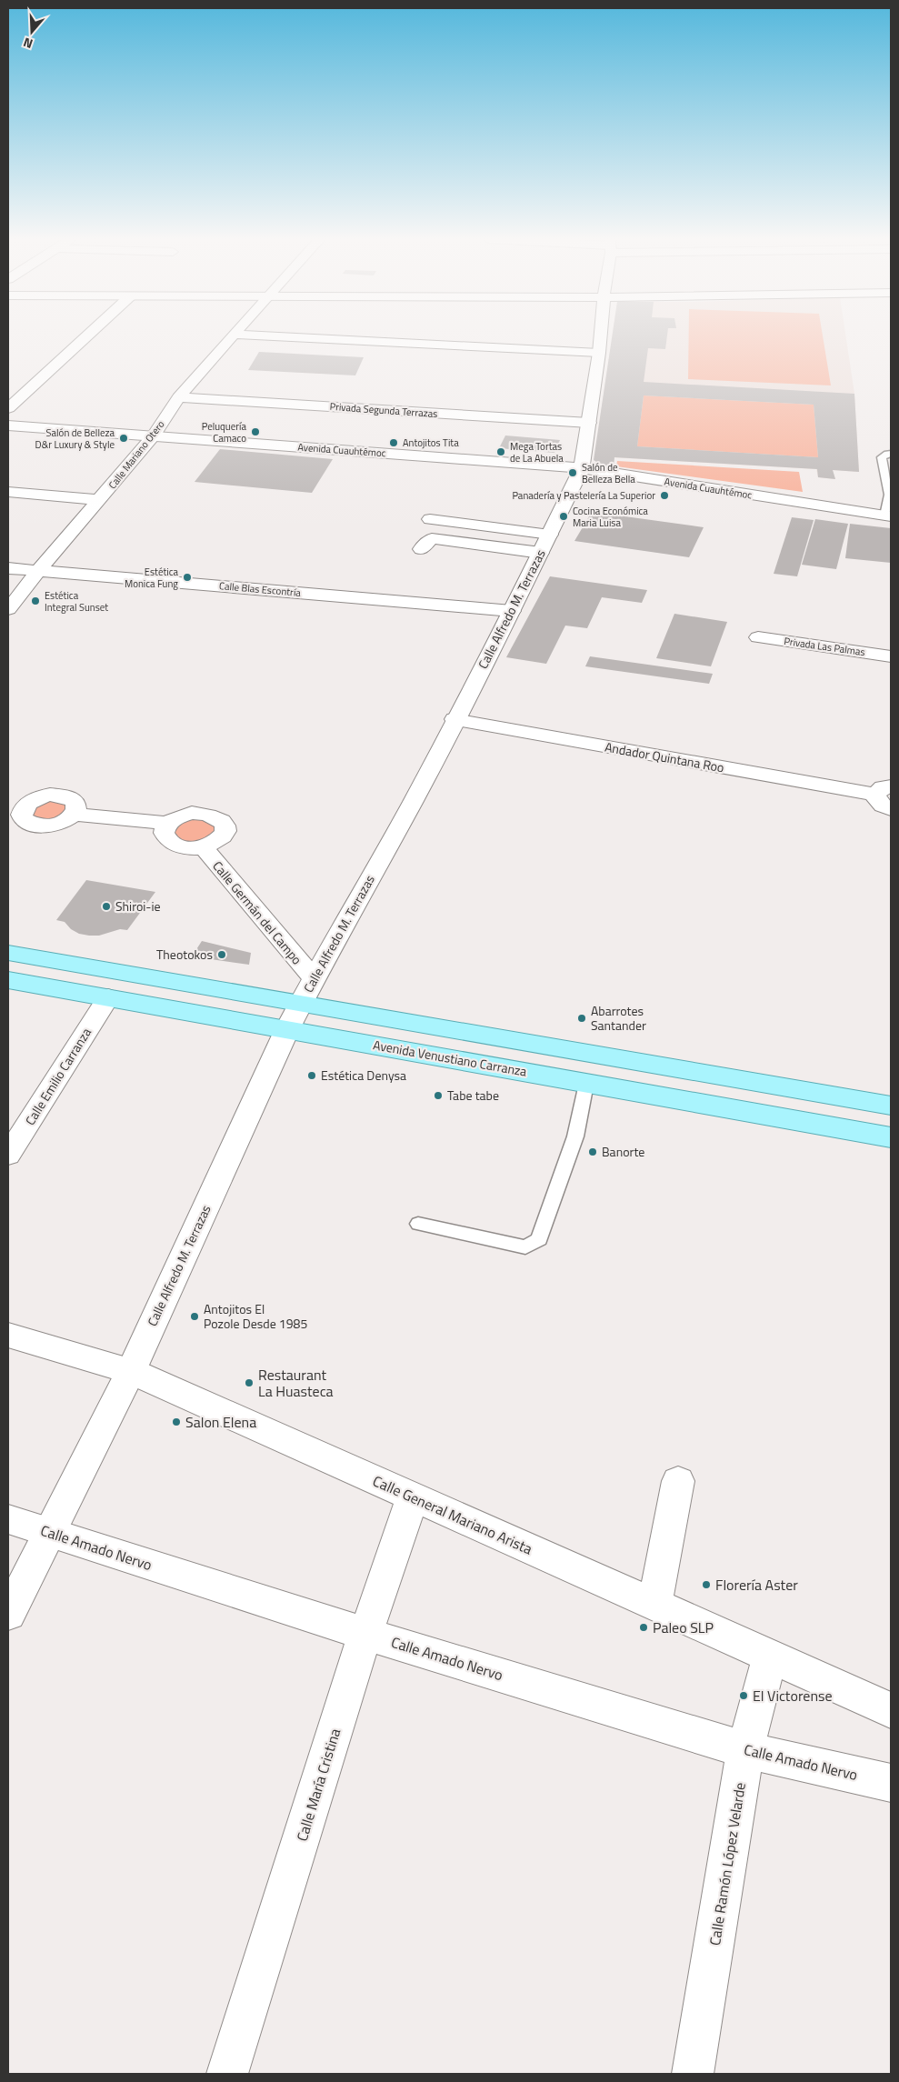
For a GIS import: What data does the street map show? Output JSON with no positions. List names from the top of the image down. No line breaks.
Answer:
{"streets":{"main road":["Avenida Venustiano Carranza"],"street":["Privada Segunda Terrazas","Avenida Cuauhtémoc","Calle Mariano Otero","Calle Blas Escontría","Calle Alfredo M. Terrazas","Privada Las Palmas","Andador Quintana Roo","Calle Germán del Campo","Calle Emilio Carranza","Calle General Mariano Arista","Calle Amado Nervo","Calle María Cristina","Calle Ramón López Velarde"]},"crossings":[["Privada Segunda Terrazas","Calle Mariano Otero"],["Privada Segunda Terrazas","Calle Alfredo M. Terrazas"],["Avenida Cuauhtémoc","Calle Mariano Otero"],["Avenida Cuauhtémoc","Calle Alfredo M. Terrazas"],["Calle Mariano Otero","Calle Blas Escontría"],["Calle Blas Escontría","Calle Alfredo M. Terrazas"],["Calle Alfredo M. Terrazas","Andador Quintana Roo"],["Calle Alfredo M. Terrazas","Calle Germán del Campo"],["Calle Alfredo M. Terrazas","Avenida Venustiano Carranza"],["Calle Alfredo M. Terrazas","Calle General Mariano Arista"],["Calle Alfredo M. Terrazas","Calle Amado Nervo"],["Avenida Venustiano Carranza","Calle Emilio Carranza"],["Calle General Mariano Arista","Calle María Cristina"],["Calle General Mariano Arista","Calle Ramón López Velarde"],["Calle Amado Nervo","Calle María Cristina"],["Calle Amado Nervo","Calle Ramón López Velarde"]],"places":["Peluquería Camaco","Salón de Belleza D&r Luxury & Style","Antojitos Tita","Mega Tortas de La Abuela","Salón de Belleza Bella","Panadería y Pastelería La Superior","Cocina Económica Maria Luisa","Estética Monica Fung","Estética Integral Sunset","Shiroi-ie","Theotokos","Abarrotes Santander","Estética Denysa","Tabe tabe","Banorte","Antojitos El Pozole Desde 1985","Restaurant La Huasteca","Salon Elena","Florería Aster","Paleo SLP","El Victorense"],"north":"bottom"}
